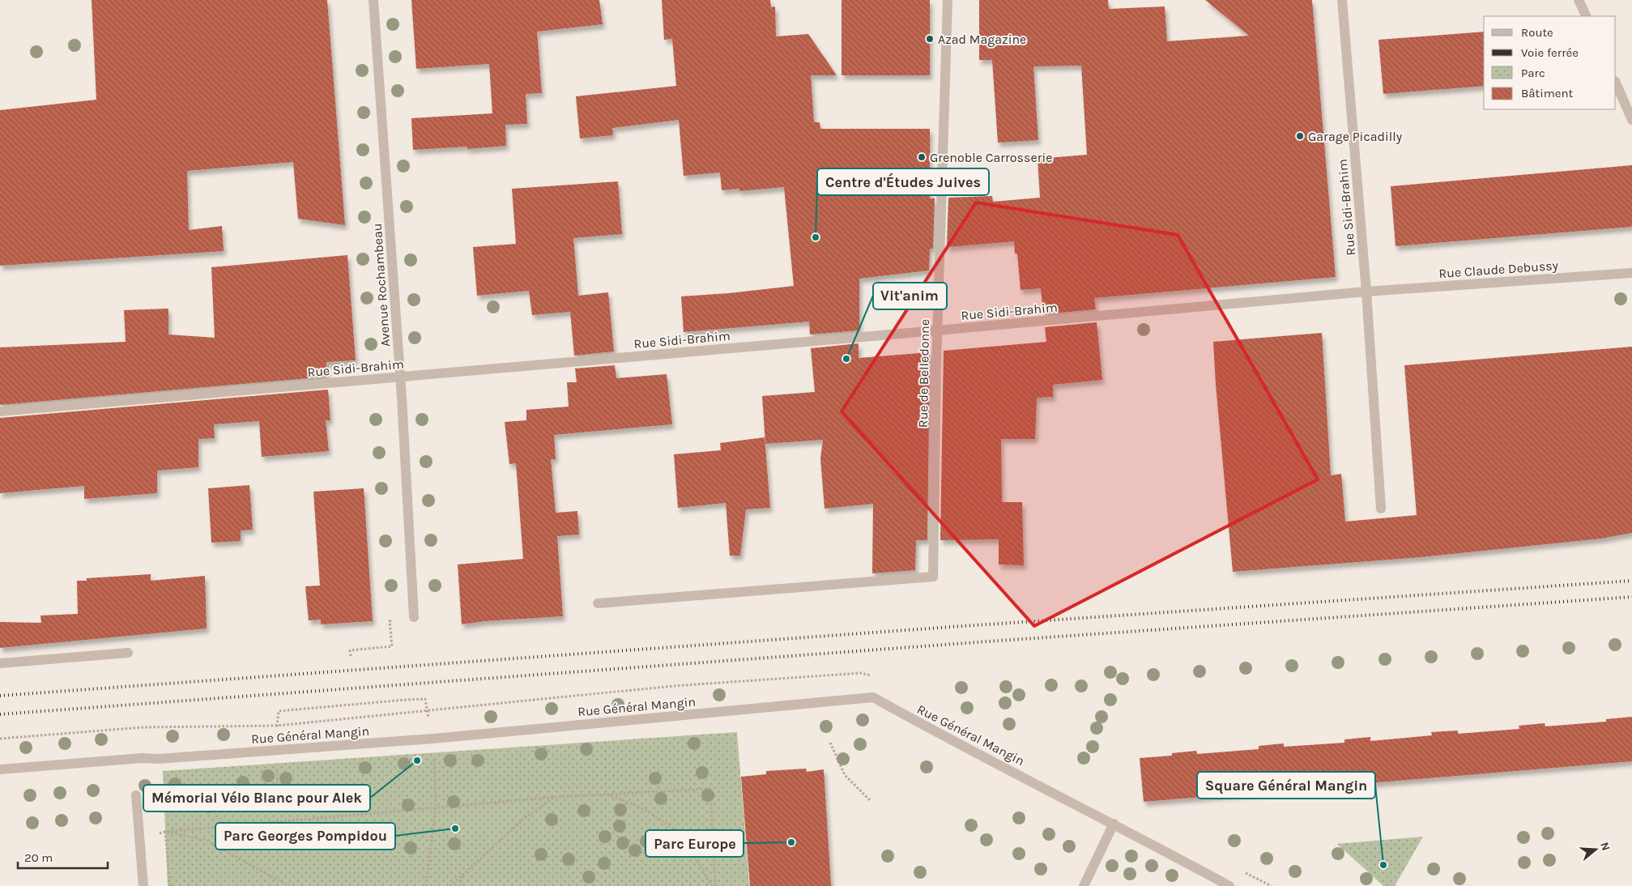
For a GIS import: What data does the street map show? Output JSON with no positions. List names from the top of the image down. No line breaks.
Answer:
{"streets":{"street":["Rue Sidi-Brahim","Rue Claude Debussy","Avenue Rochambeau","Rue de Belledonne","Rue Général Mangin"]},"crossings":[["Rue Sidi-Brahim","Rue Claude Debussy"],["Rue Sidi-Brahim","Avenue Rochambeau"],["Rue Sidi-Brahim","Rue de Belledonne"]],"places":["Azad Magazine","Garage Picadilly","Grenoble Carrosserie","Centre d'Études Juives","Vit'anim","Mémorial Vélo Blanc pour Alek","Parc Georges Pompidou","Parc Europe","Square Général Mangin"],"legend":["Route","Voie ferrée","Parc","Bâtiment"],"scale_bar":"20 m","north":"right"}
